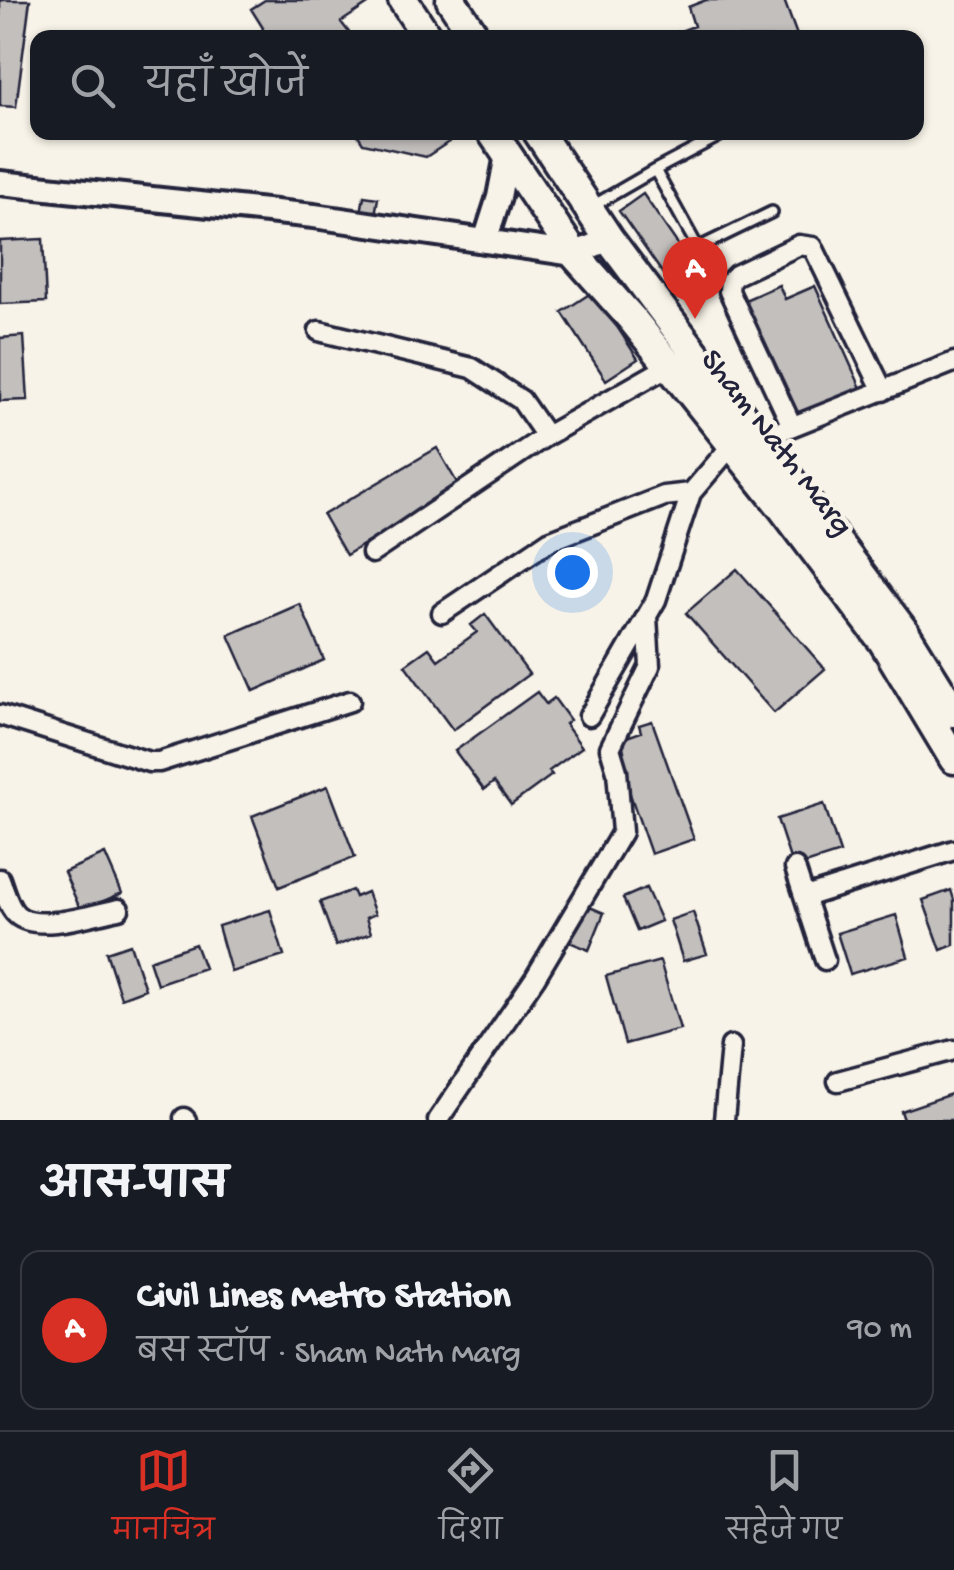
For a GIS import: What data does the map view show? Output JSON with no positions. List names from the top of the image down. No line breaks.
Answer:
{"streets":{"main road":["Sham Nath Marg"]},"page":{"search":"यहाँ खोजें","pins":"A","heading":"आस-पास","list":[{"mark":"A","name":"Civil Lines Metro Station","note":"बस स्टॉप · Sham Nath Marg","value":"90 m"}],"nav":["मानचित्र","दिशा","सहेजे गए"]}}
